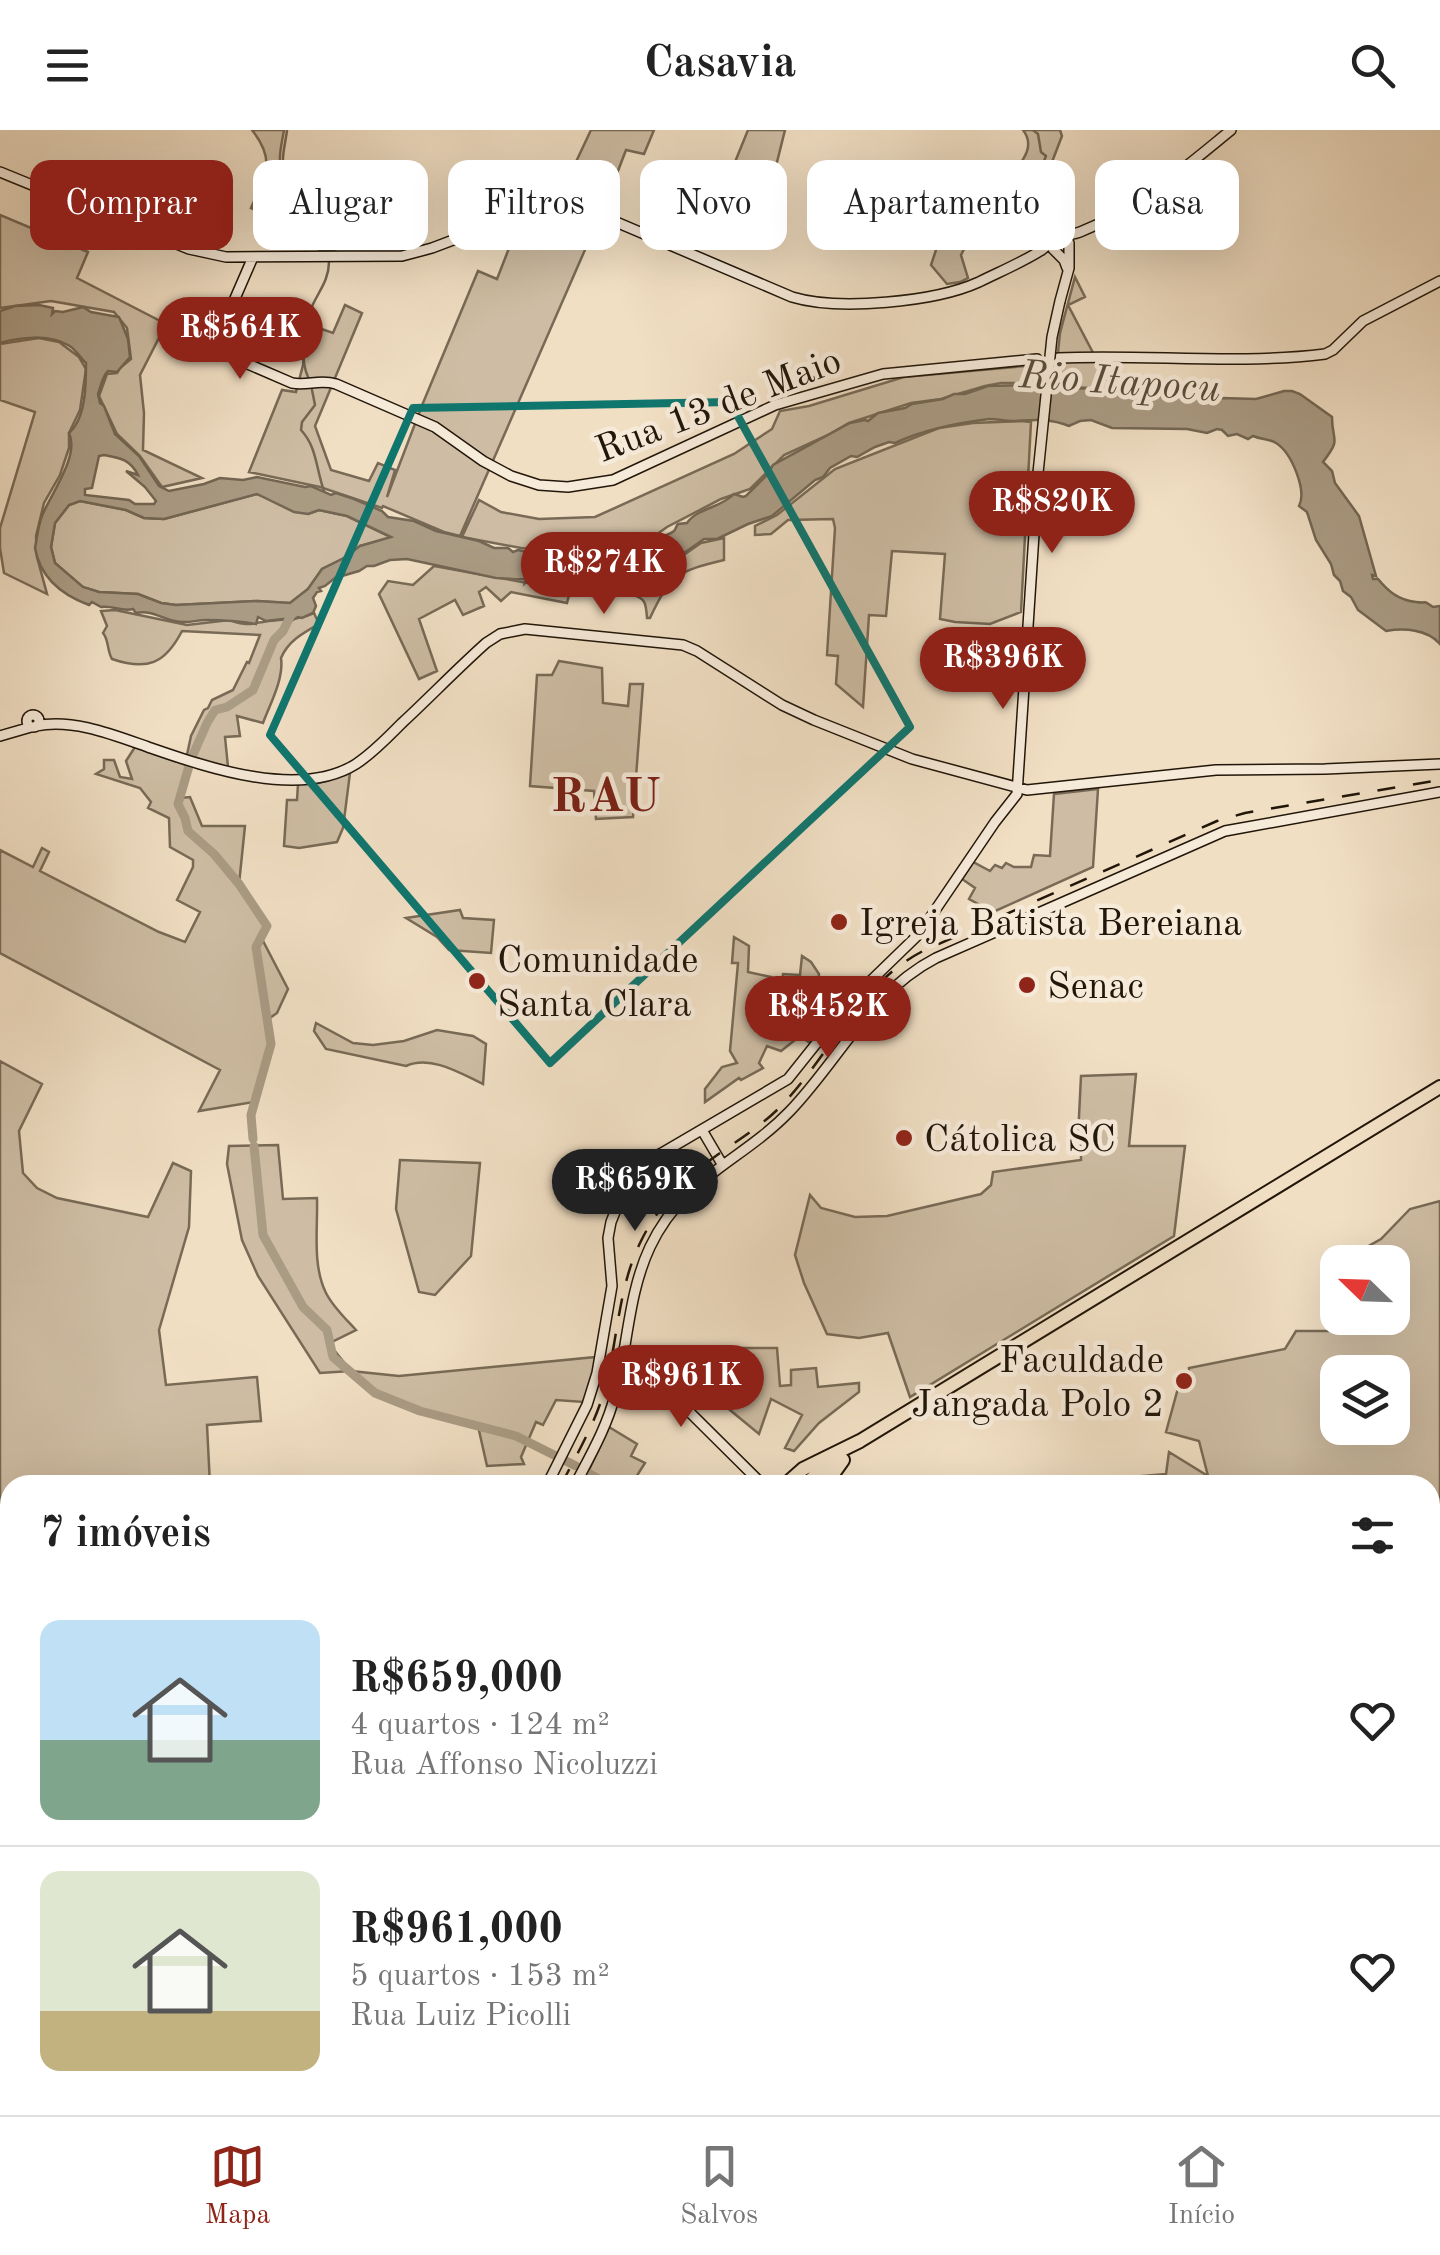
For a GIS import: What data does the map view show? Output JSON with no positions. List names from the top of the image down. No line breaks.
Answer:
{"streets":{"street":["Rua 13 de Maio"]},"districts":["RAU"],"water":["Rio Itapocu"],"places":["Igreja Batista Bereiana","Comunidade Santa Clara","Senac","Cátolica SC","Faculdade Jangada Polo 2"],"north":"top left","page":{"header":"Casavia","chip":["Comprar","Alugar","Filtros","Novo","Apartamento","Casa"],"price":["R$564K","R$820K","R$274K","R$396K","R$452K","R$659K","R$961K"],"heading":"7 imóveis","list":[{"name":"R$659,000","note":"4 quartos · 124 m² · Rua Affonso Nicoluzzi"},{"name":"R$961,000","note":"5 quartos · 153 m² · Rua Luiz Picolli"}],"tabs":["Mapa","Salvos","Início"]}}
